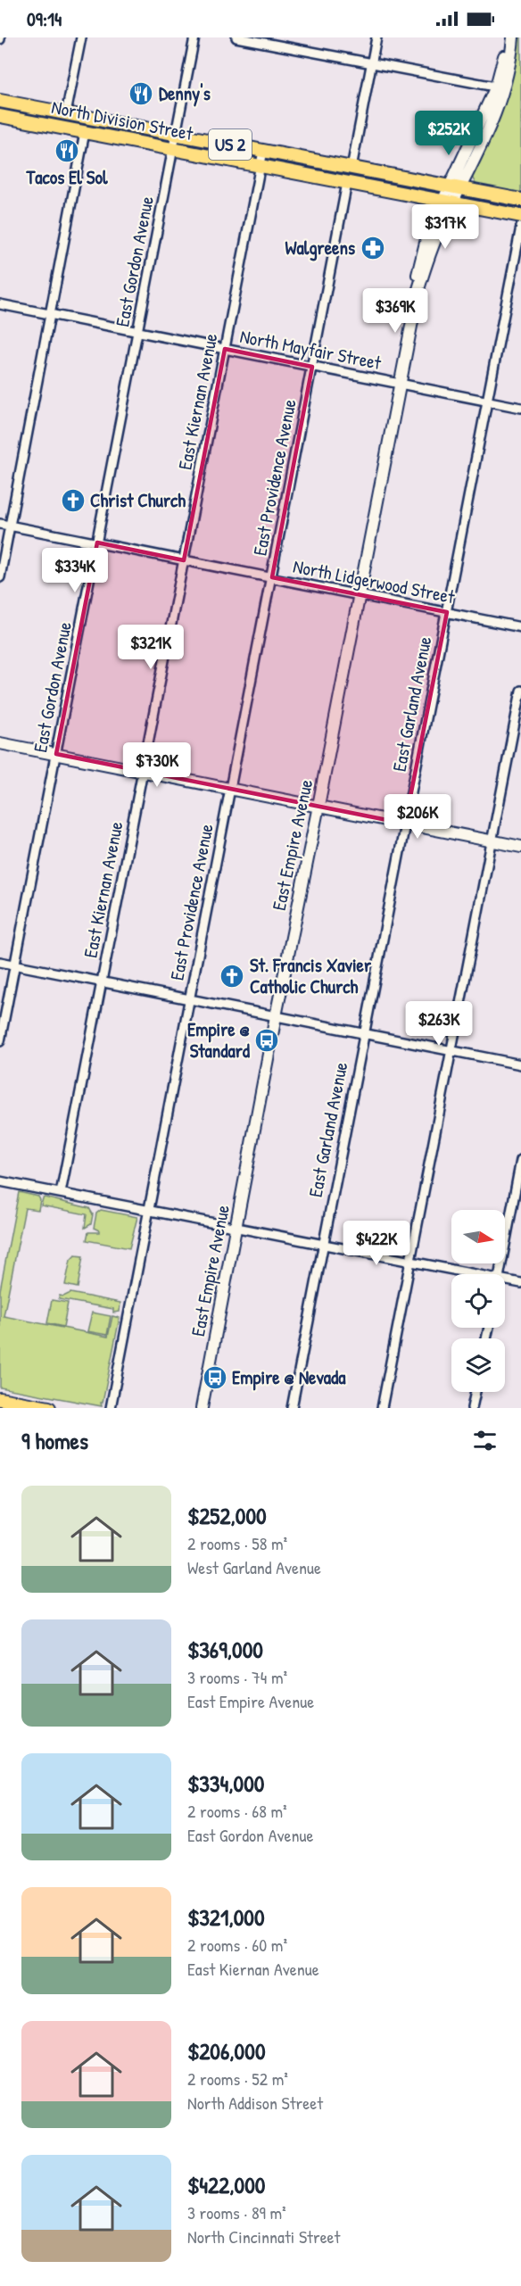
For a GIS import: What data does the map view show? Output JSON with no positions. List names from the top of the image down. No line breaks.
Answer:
{"streets":{"main road":["North Division Street","US 2"],"street":["East Gordon Avenue","North Mayfair Street","East Kiernan Avenue","East Providence Avenue","North Lidgerwood Street","East Garland Avenue","East Empire Avenue"]},"crossings":[["North Division Street","East Gordon Avenue"],["North Division Street","East Kiernan Avenue"],["North Division Street","East Providence Avenue"],["North Division Street","East Empire Avenue"],["East Gordon Avenue","North Mayfair Street"],["East Gordon Avenue","North Lidgerwood Street"],["North Mayfair Street","East Kiernan Avenue"],["North Mayfair Street","East Providence Avenue"],["North Mayfair Street","East Garland Avenue"],["North Mayfair Street","East Empire Avenue"],["East Kiernan Avenue","North Lidgerwood Street"],["East Providence Avenue","North Lidgerwood Street"],["North Lidgerwood Street","East Garland Avenue"],["North Lidgerwood Street","East Empire Avenue"]],"places":{"restaurant":["Denny's","Tacos El Sol"],"pharmacy":["Walgreens"],"church":["Christ Church","St. Francis Xavier Catholic Church"],"bus stop":["Empire @ Standard","Empire @ Nevada"]},"north":"right","page":{"status":"09:14","price":["$252K","$317K","$369K","$334K","$321K","$730K","$206K","$263K","$422K"],"heading":"9 homes","list":[{"name":"$252,000","note":"2 rooms · 58 m² · West Garland Avenue"},{"name":"$369,000","note":"3 rooms · 74 m² · East Empire Avenue"},{"name":"$334,000","note":"2 rooms · 68 m² · East Gordon Avenue"},{"name":"$321,000","note":"2 rooms · 60 m² · East Kiernan Avenue"},{"name":"$206,000","note":"2 rooms · 52 m² · North Addison Street"},{"name":"$422,000","note":"3 rooms · 89 m² · North Cincinnati Street"}]}}
